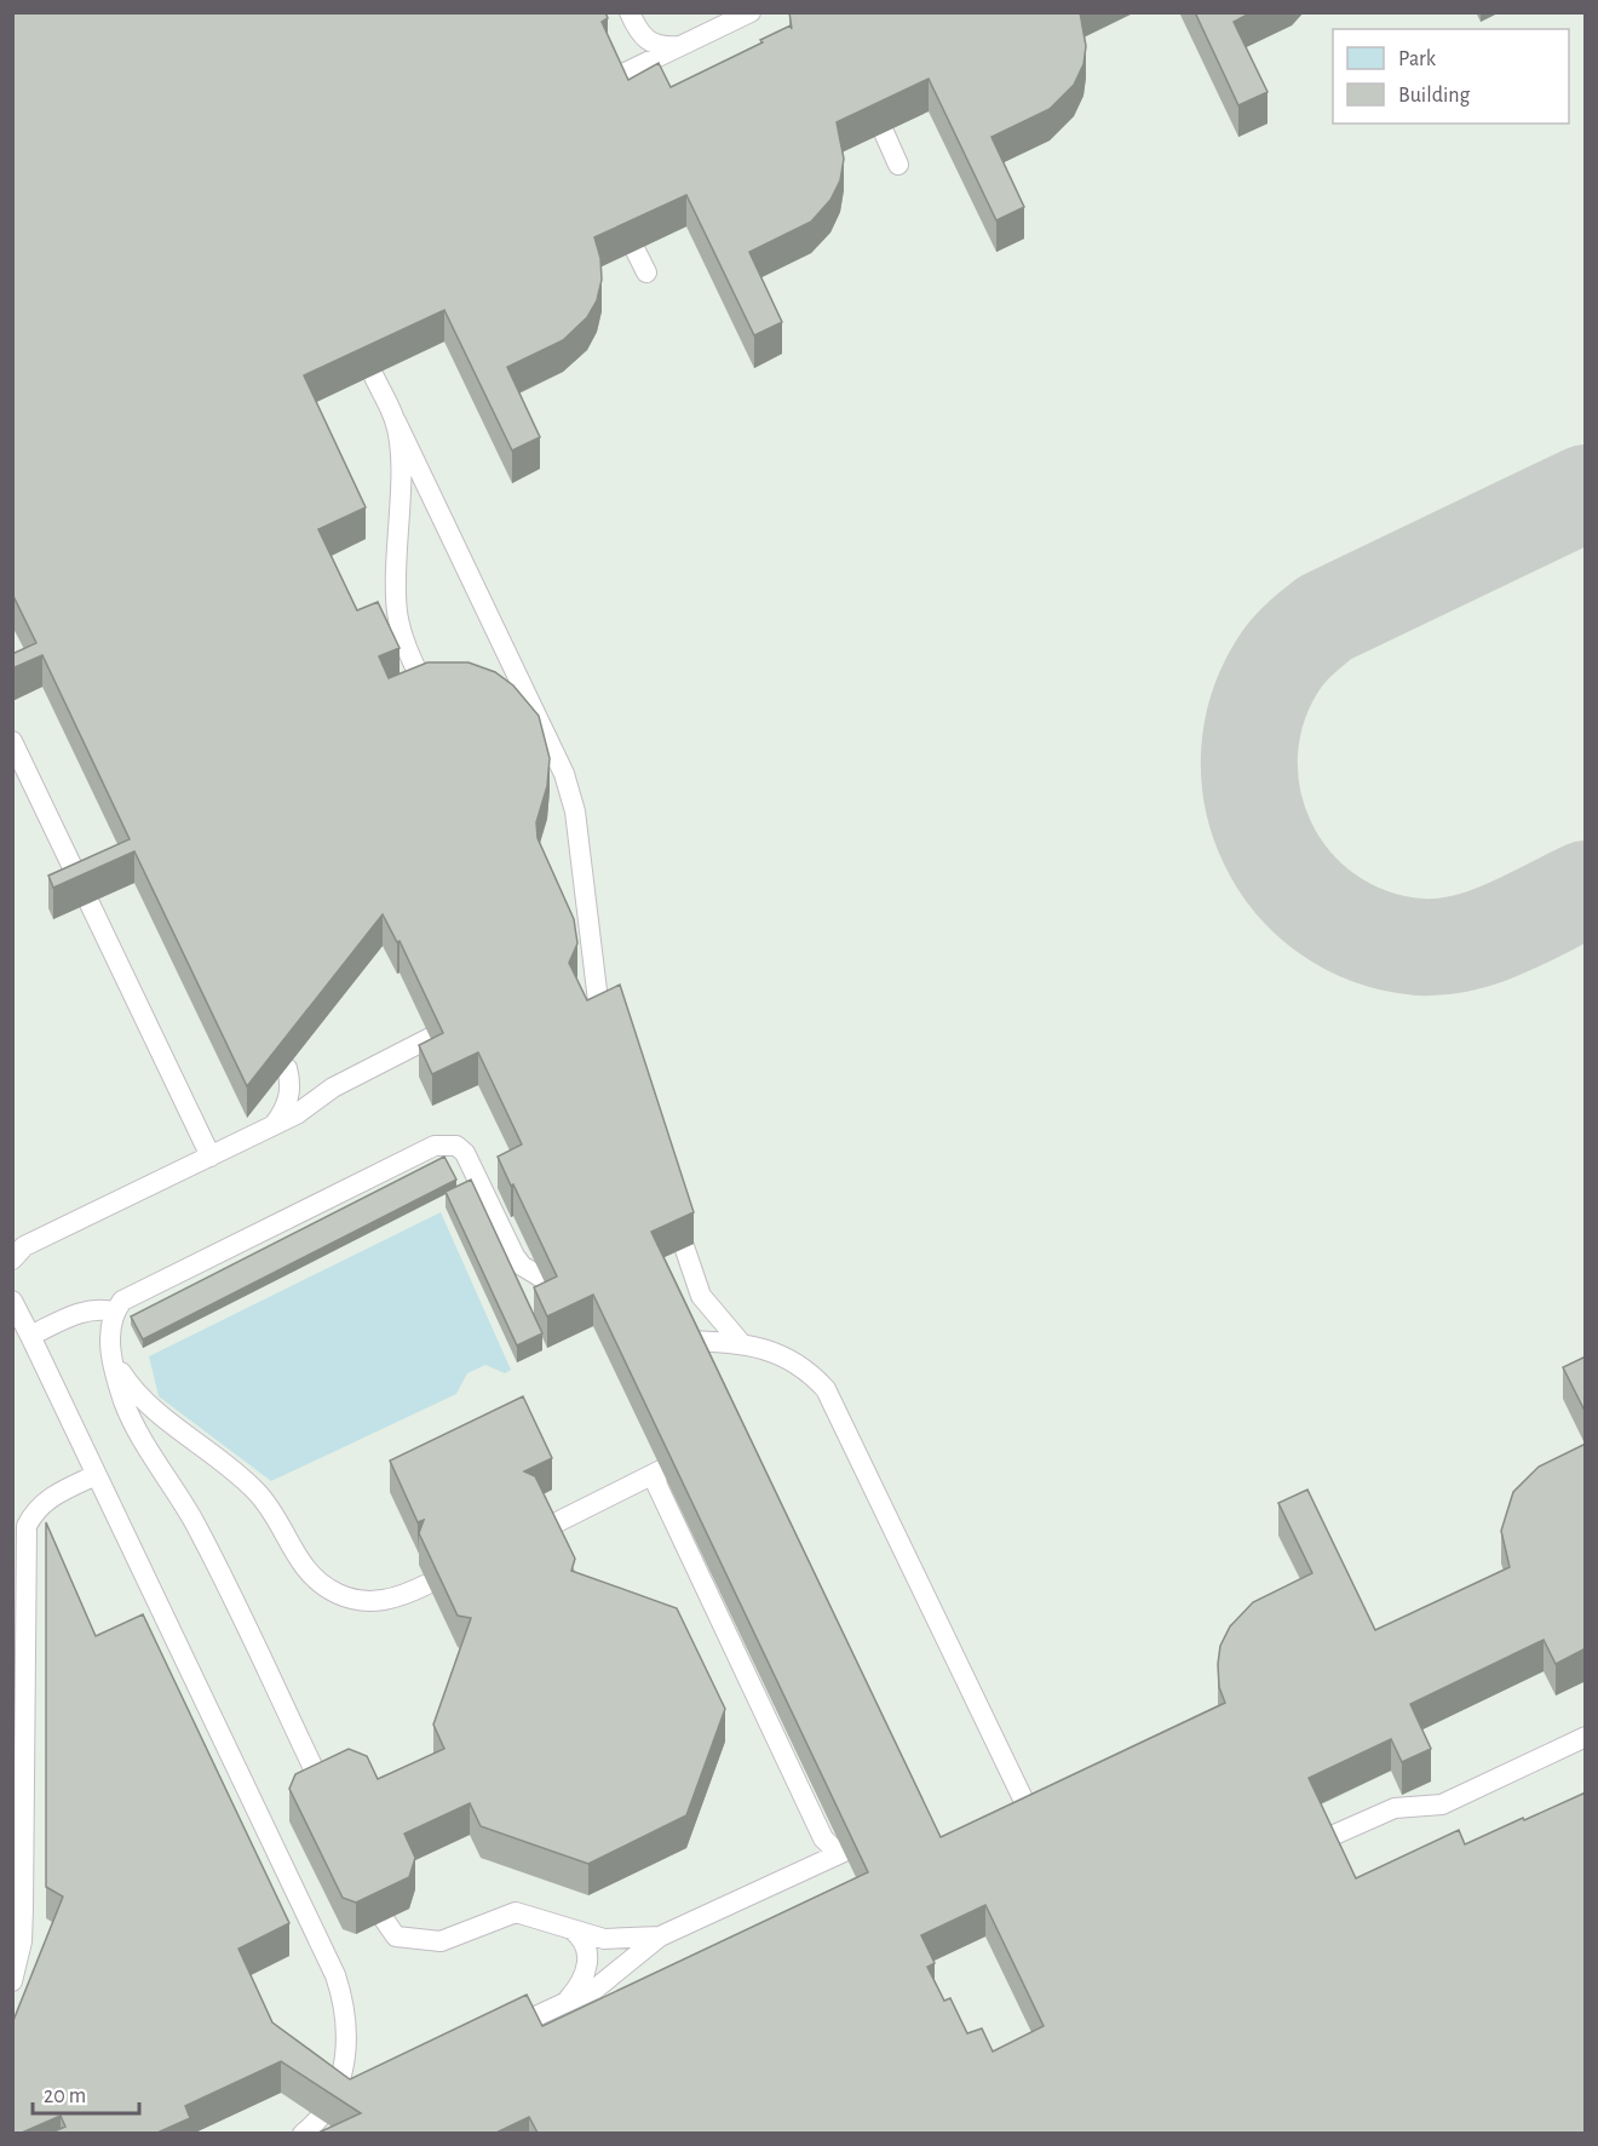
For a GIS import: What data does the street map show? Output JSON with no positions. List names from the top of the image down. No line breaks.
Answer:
{"legend":["Park","Building"],"scale_bar":"20 m"}
